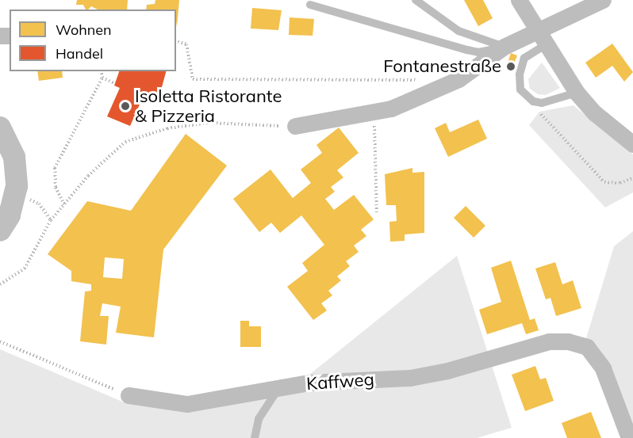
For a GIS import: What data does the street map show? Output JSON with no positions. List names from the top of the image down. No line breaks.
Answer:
{"streets":{"street":["Kaffweg"]},"places":["Fontanestraße","Isoletta Ristorante & Pizzeria"],"legend":["Wohnen","Handel"]}
